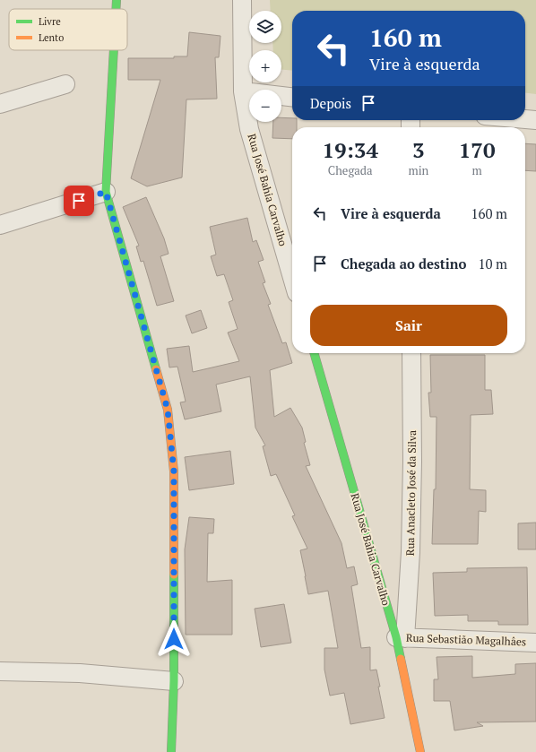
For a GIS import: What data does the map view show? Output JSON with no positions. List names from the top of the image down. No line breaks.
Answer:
{"streets":{"street":["Rua José Bahia Carvalho","Rua Anacleto José da Silva","Rua Sebastião Magalhâes"]},"crossings":[["Rua José Bahia Carvalho","Rua Anacleto José da Silva"],["Rua José Bahia Carvalho","Rua Sebastião Magalhâes"],["Rua Anacleto José da Silva","Rua Sebastião Magalhâes"]],"legend":["Livre","Lento"],"page":{"map_buttons":["+","−"],"turn":["160 m","Vire à esquerda"],"then":"Depois","eta":["19:34","Chegada","3","min","170","m"],"list":[{"name":"Vire à esquerda","value":"160 m"},{"name":"Chegada ao destino","value":"10 m"}],"buttons":"Sair"}}
